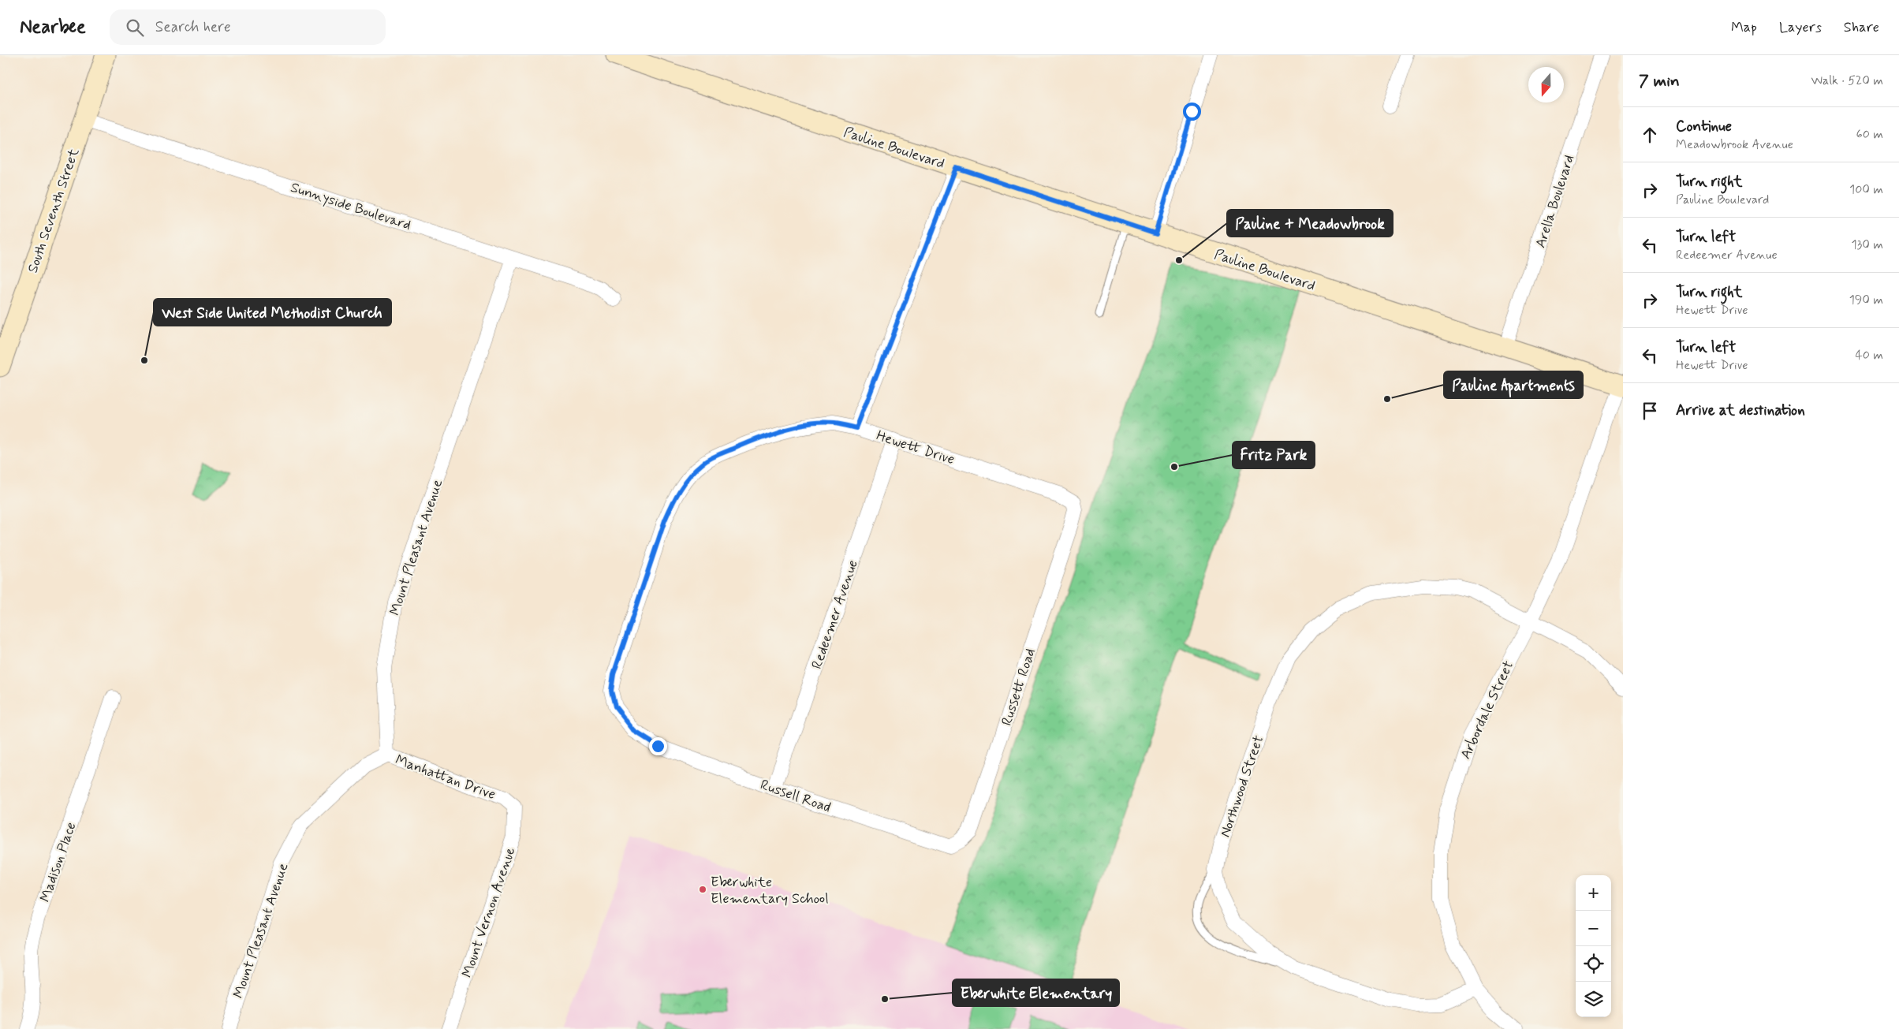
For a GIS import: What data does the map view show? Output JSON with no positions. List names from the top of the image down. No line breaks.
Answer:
{"streets":{"street":["Pauline Boulevard","Arella Boulevard","Sunnyside Boulevard","South Seventh Street","Hewett Drive","Mount Pleasant Avenue","Redeemer Avenue","Russett Road","Arbordale Street","Manhattan Drive","Northwood Street","Russell Road","Madison Place","Mount Vernon Avenue"]},"crossings":[["Pauline Boulevard","Arella Boulevard"],["Pauline Boulevard","Arbordale Street"],["Sunnyside Boulevard","South Seventh Street"],["Sunnyside Boulevard","Mount Pleasant Avenue"],["Hewett Drive","Redeemer Avenue"],["Hewett Drive","Russett Road"],["Hewett Drive","Russell Road"],["Mount Pleasant Avenue","Manhattan Drive"],["Redeemer Avenue","Russell Road"],["Russett Road","Russell Road"],["Arbordale Street","Northwood Street"],["Manhattan Drive","Mount Vernon Avenue"]],"places":["Pauline + Meadowbrook","West Side United Methodist Church","Pauline Apartments","Fritz Park","Eberwhite Elementary School","Eberwhite Elementary"],"north":"bottom","page":{"header":"Nearbee","search":"Search here","nav":["Map","Layers","Share"],"heading":["7 min","Walk · 520 m"],"list":[["Continue","Meadowbrook Avenue","60 m"],["Turn right","Pauline Boulevard","100 m"],["Turn left","Redeemer Avenue","130 m"],["Turn right","Hewett Drive","190 m"],["Turn left","Hewett Drive","40 m"],"Arrive at destination"],"map_buttons":["+","−"]}}
